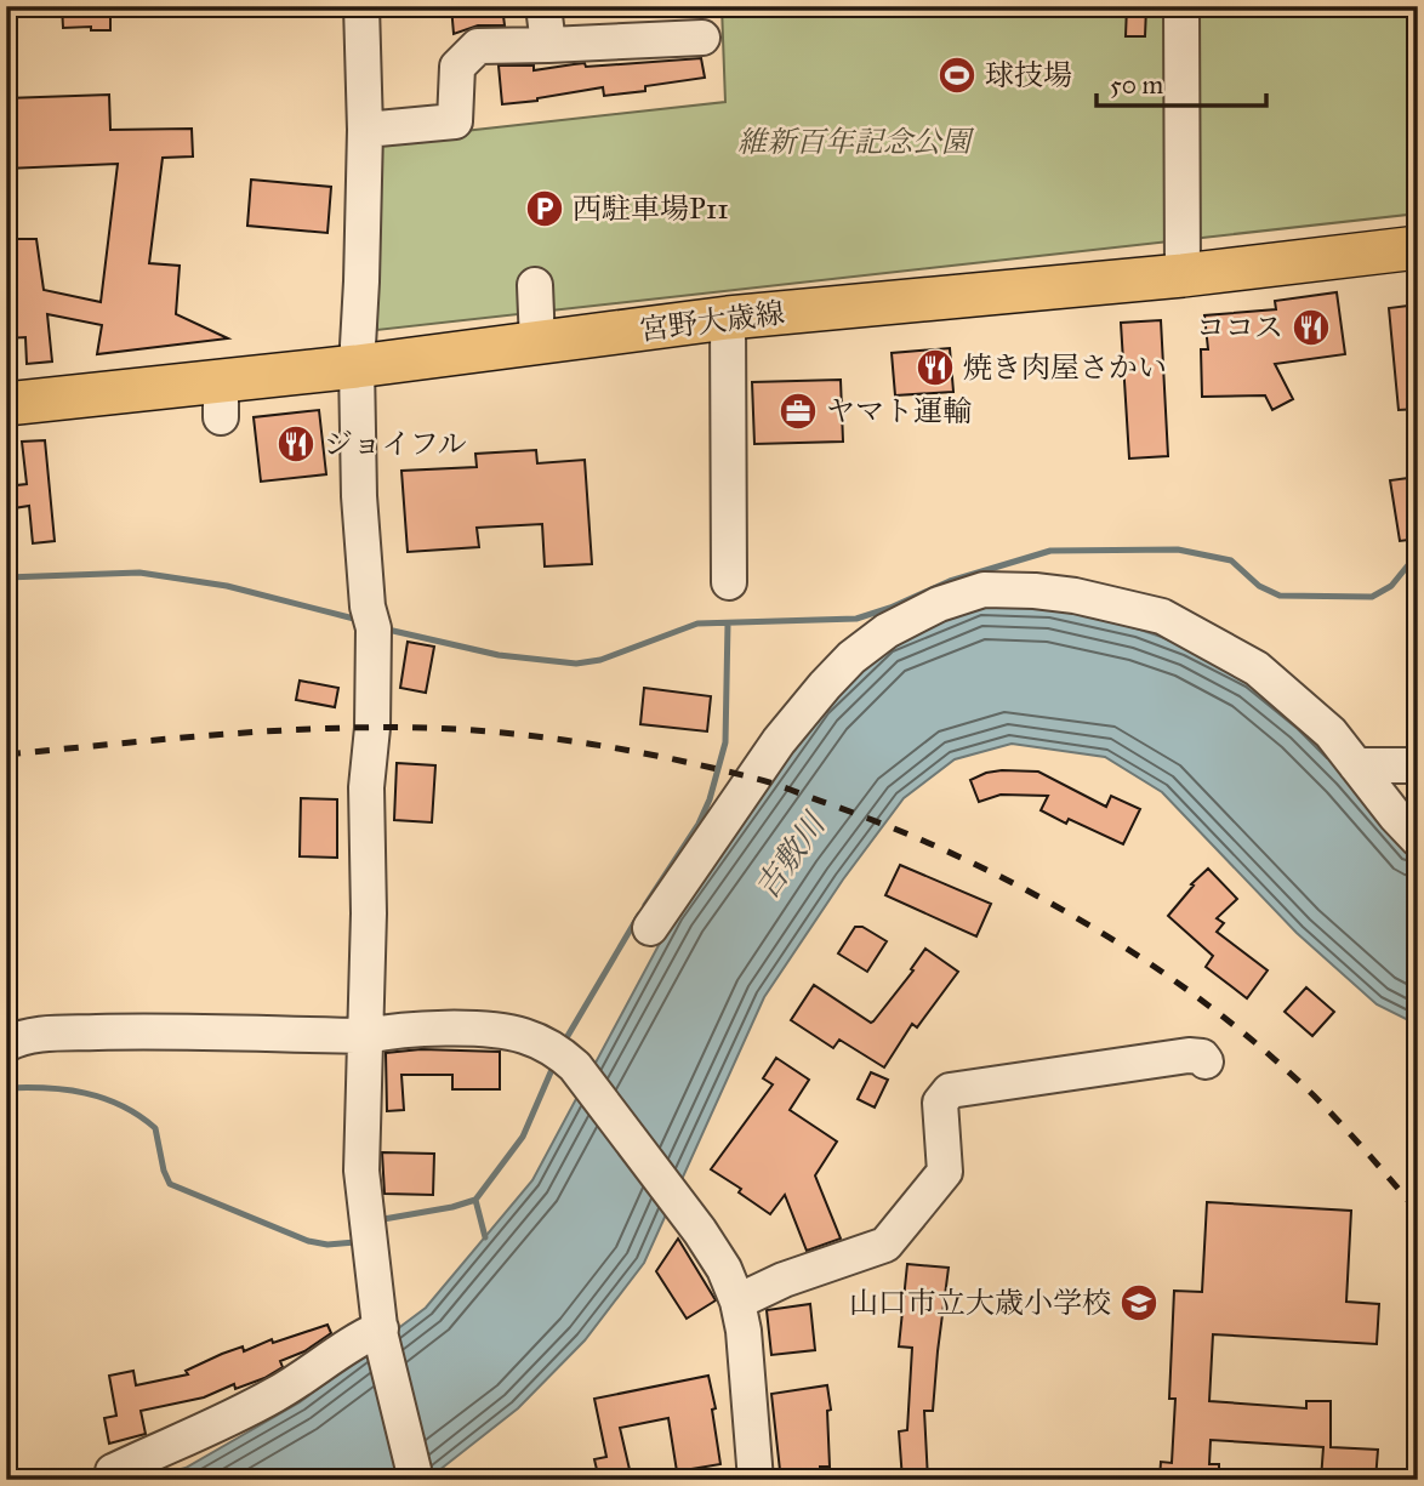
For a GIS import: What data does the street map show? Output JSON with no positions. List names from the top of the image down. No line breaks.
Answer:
{"streets":{"main road":["宮野大歳線"]},"water":["吉敷川"],"parks":["維新百年記念公園"],"places":{"sports":["球技場"],"parking":["西駐車場P11"],"restaurant":["ココス","焼き肉屋さかい","ジョイフル"],"office":["ヤマト運輸"],"school or university":["山口市立大歳小学校"]},"scale_bar":"50 m"}
